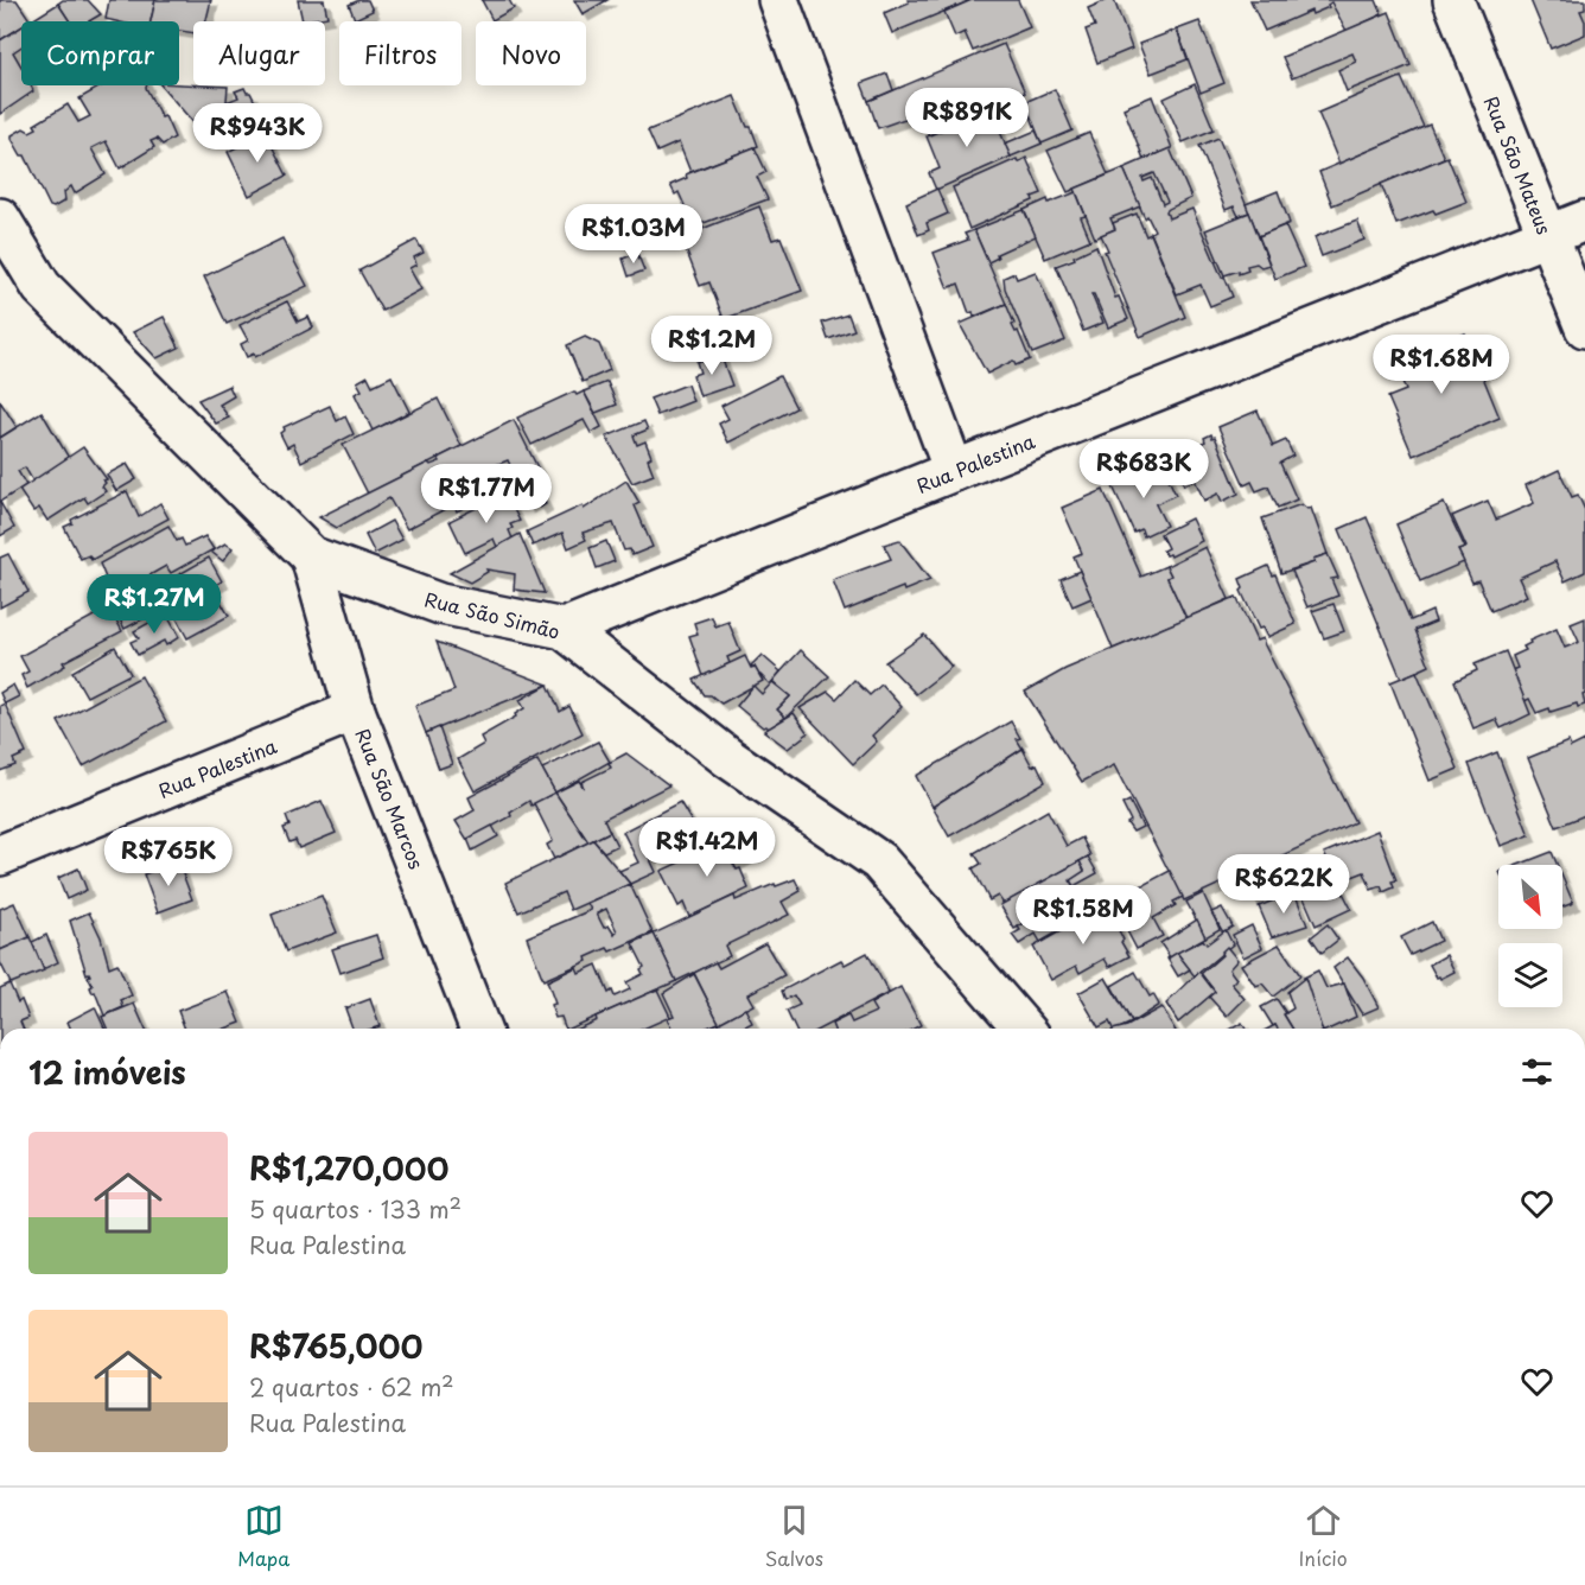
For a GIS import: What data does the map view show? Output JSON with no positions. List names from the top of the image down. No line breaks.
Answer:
{"streets":{"street":["Rua São Mateus","Rua Palestina","Rua São Simão","Rua São Marcos"]},"crossings":[["Rua São Mateus","Rua Palestina"],["Rua Palestina","Rua São Simão"],["Rua Palestina","Rua São Marcos"],["Rua São Simão","Rua São Marcos"]],"north":"bottom right","page":{"chip":["Comprar","Alugar","Filtros","Novo"],"price":["R$891K","R$943K","R$1.03M","R$1.2M","R$1.68M","R$683K","R$1.77M","R$1.27M","R$1.42M","R$765K","R$622K","R$1.58M"],"heading":"12 imóveis","list":[{"name":"R$1,270,000","note":"5 quartos · 133 m² · Rua Palestina"},{"name":"R$765,000","note":"2 quartos · 62 m² · Rua Palestina"}],"tabs":["Mapa","Salvos","Início"]}}
